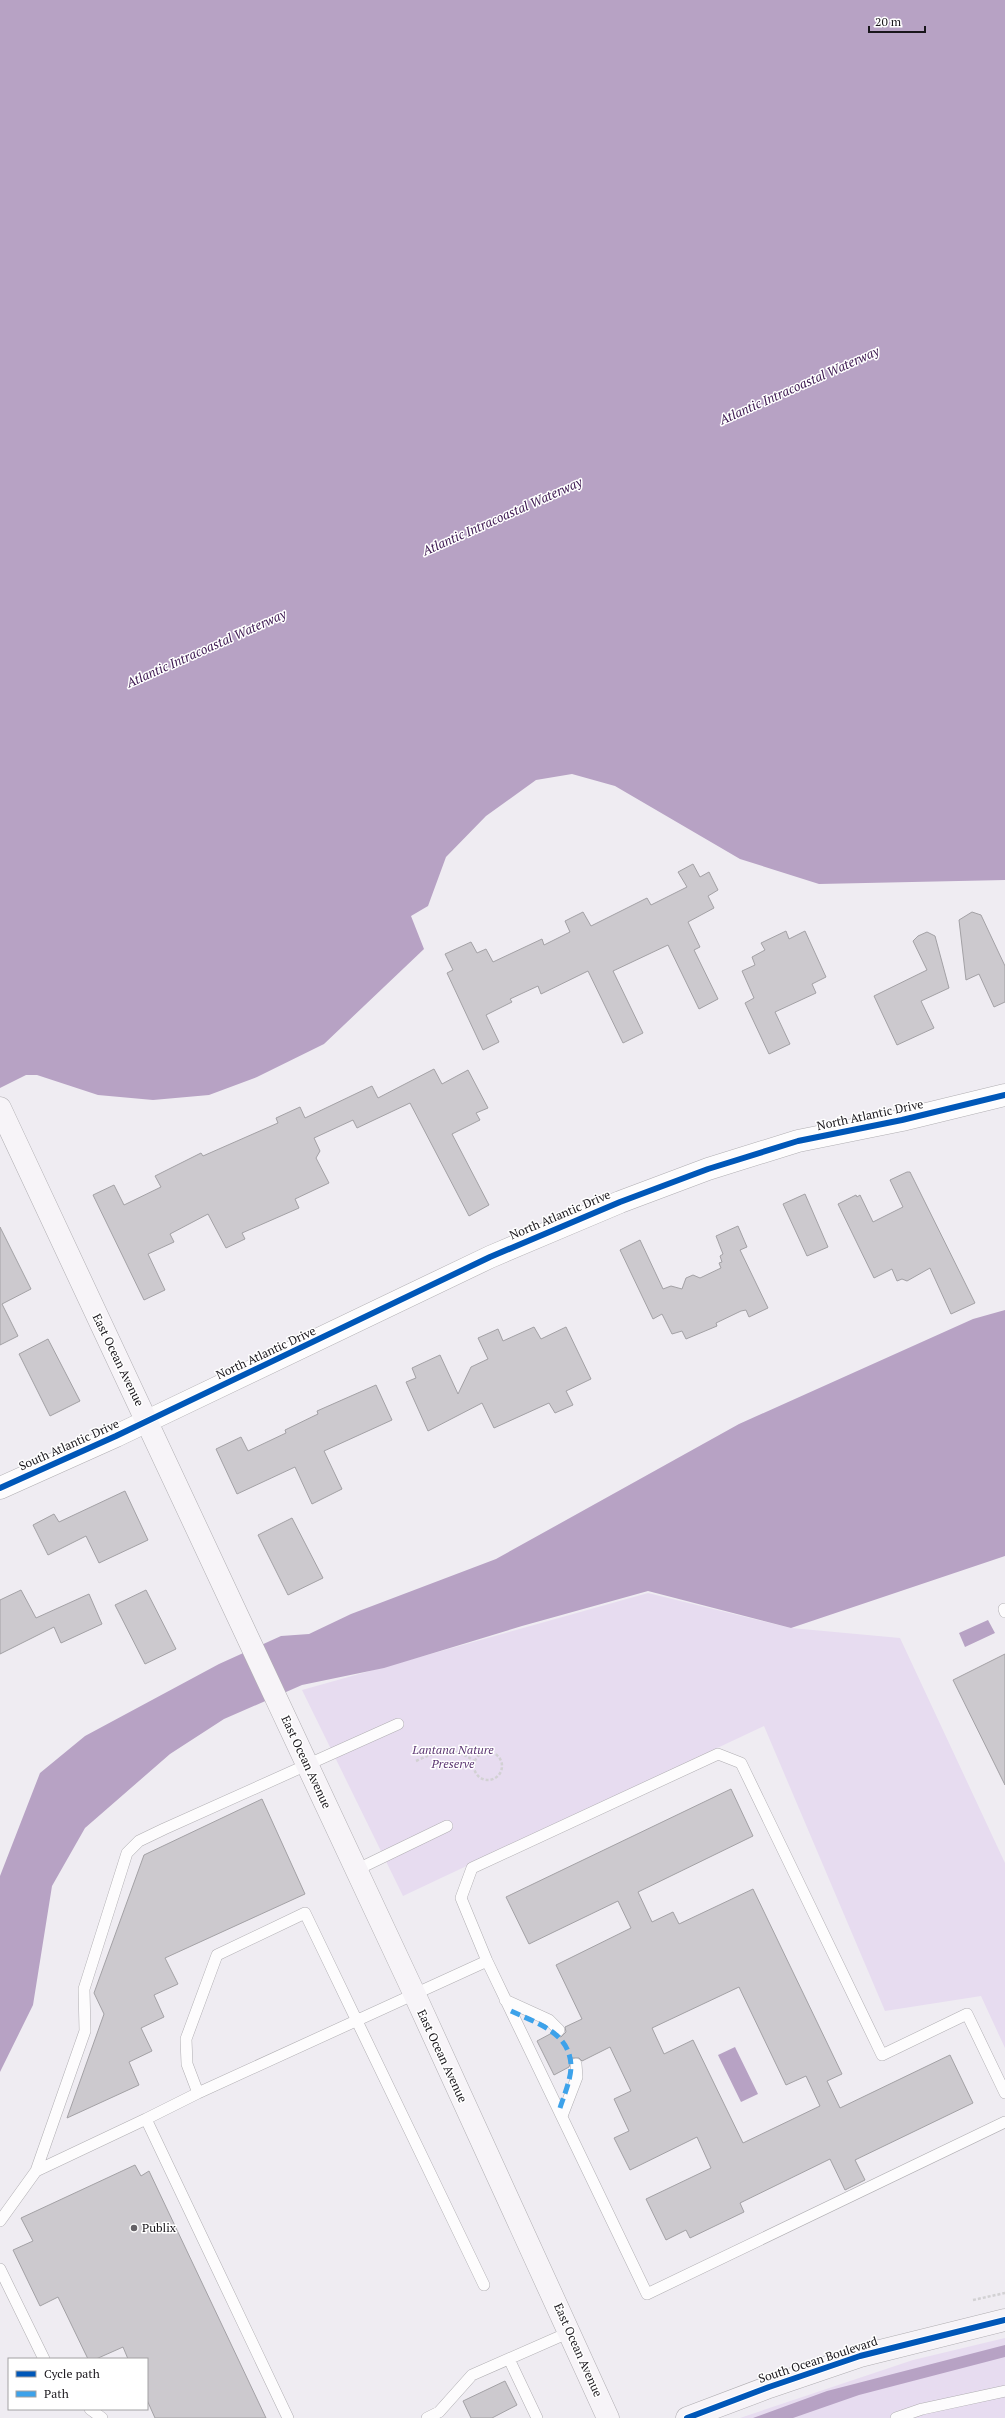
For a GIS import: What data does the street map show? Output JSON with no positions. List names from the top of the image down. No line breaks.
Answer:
{"streets":{"main road":["East Ocean Avenue","South Ocean Boulevard"],"street":["North Atlantic Drive","South Atlantic Drive"]},"crossings":[["North Atlantic Drive","East Ocean Avenue"],["North Atlantic Drive","South Atlantic Drive"],["East Ocean Avenue","South Atlantic Drive"]],"water":["Atlantic Intracoastal Waterway"],"parks":["Lantana Nature Preserve"],"places":["Publix"],"legend":["Cycle path","Path"],"scale_bar":"20 m"}
